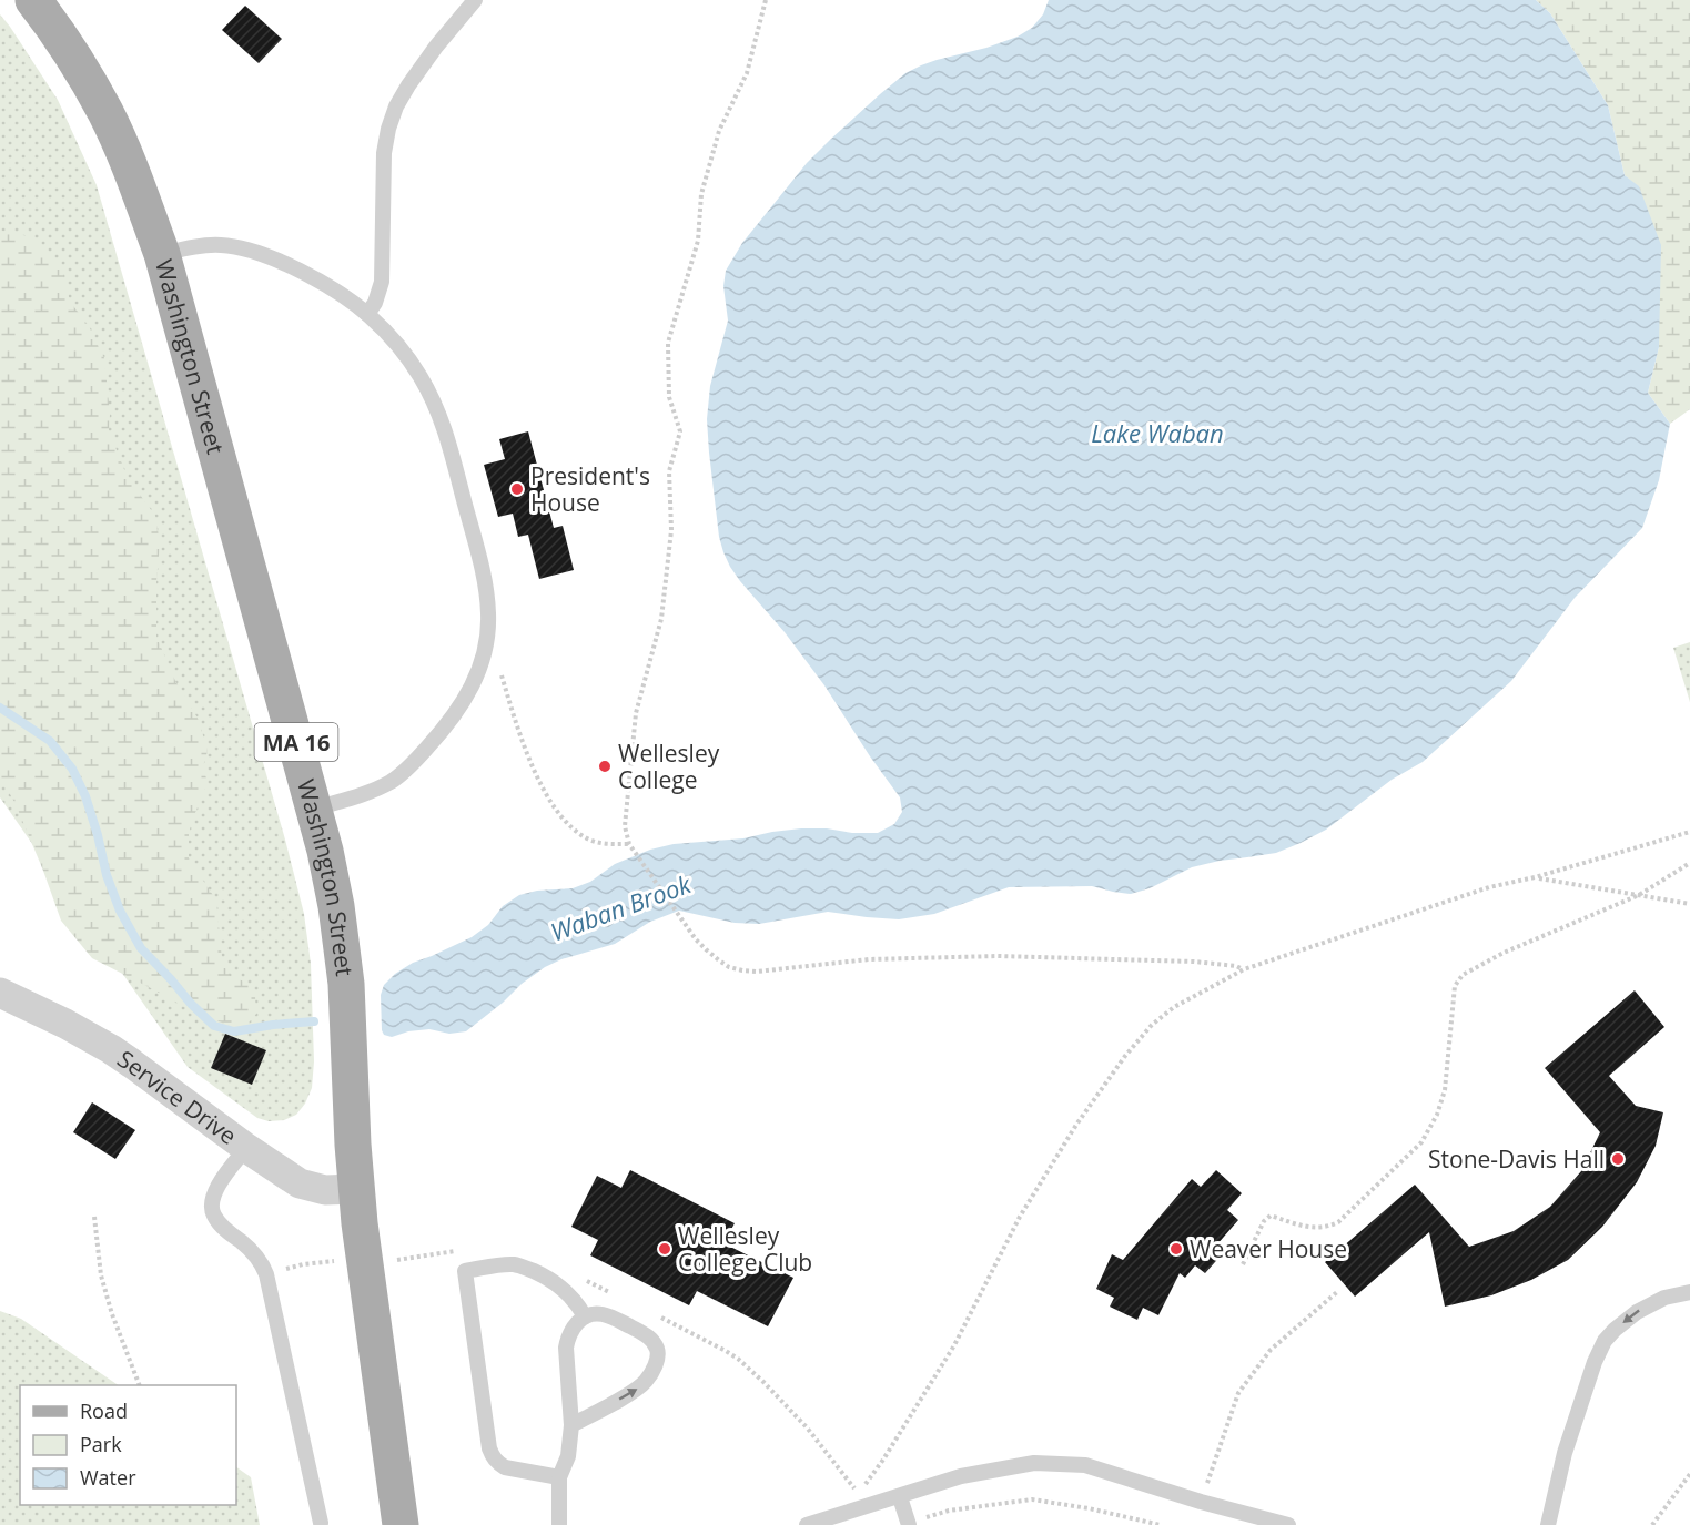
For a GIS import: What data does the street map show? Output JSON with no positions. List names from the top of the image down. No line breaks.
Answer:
{"streets":{"main road":["Washington Street","MA 16"],"street":["Service Drive"]},"crossings":[["Washington Street","Service Drive"]],"water":["Lake Waban","Waban Brook"],"places":["President's House","Wellesley College","Stone-Davis Hall","Wellesley College Club","Weaver House"],"legend":["Road","Park","Water"]}
